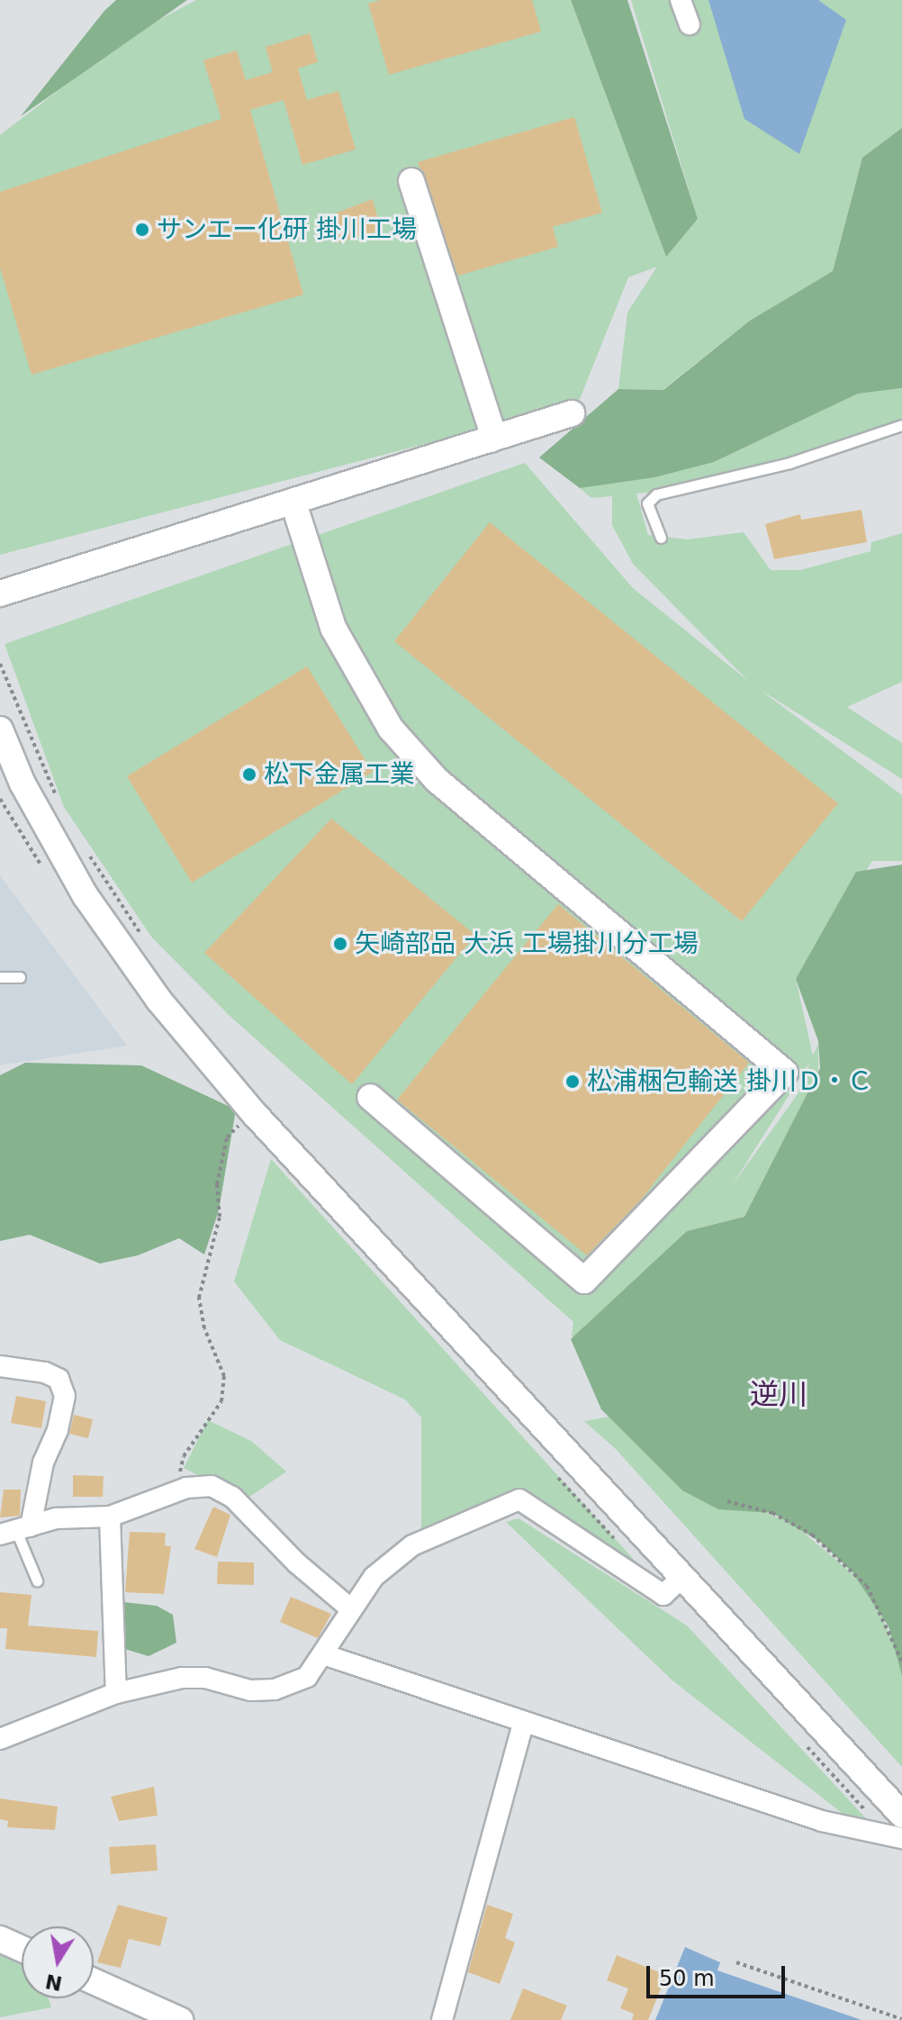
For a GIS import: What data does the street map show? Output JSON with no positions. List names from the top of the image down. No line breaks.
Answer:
{"districts":["逆川"],"places":["サンエー化研 掛川工場","松下金属工業","矢崎部品 大浜 工場掛川分工場","松浦梱包輸送 掛川Ｄ・Ｃ"],"scale_bar":"50 m","north":"bottom"}
